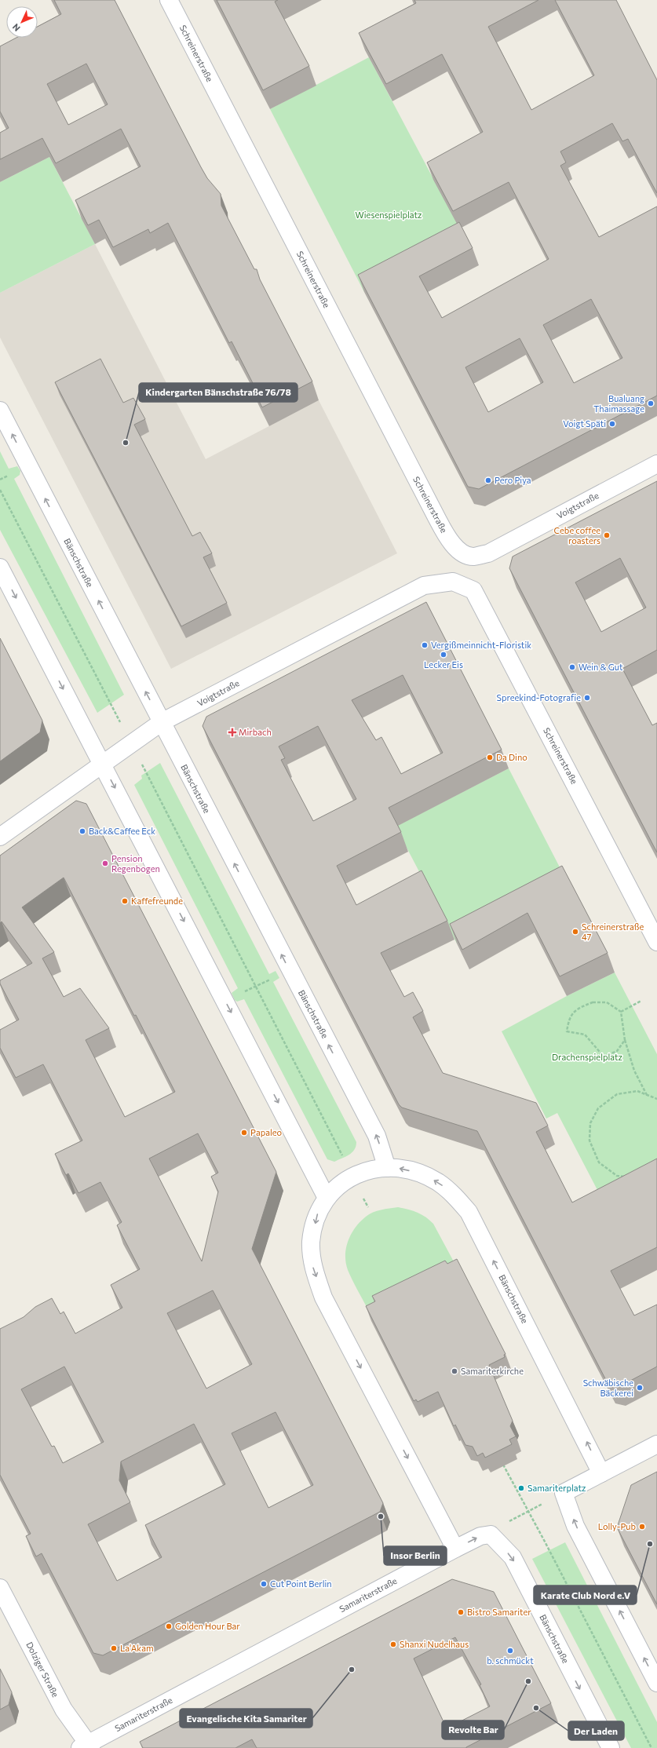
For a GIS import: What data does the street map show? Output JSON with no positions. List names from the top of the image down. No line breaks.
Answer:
{"streets":{"street":["Schreinerstraße","Voigtstraße","Bänschstraße","Samariterstraße","Dolziger Straße"]},"crossings":[["Schreinerstraße","Voigtstraße"],["Voigtstraße","Bänschstraße"],["Bänschstraße","Samariterstraße"],["Samariterstraße","Dolziger Straße"]],"parks":["Wiesenspielplatz","Drachenspielplatz"],"places":{"other":["Bualuang Thaimassage","Voigt Späti","Kindergarten Bänschstraße 76/78","Pero Piya","Cebe coffee roasters","Vergißmeinnicht-Floristik","Lecker Eis","Wein & Gut","Spreekind-Fotografie","Da Dino","Back&Caffee Eck","Pension Regenbogen","Kaffefreunde","Schreinerstraße 47","Papaleo","Samariterkirche","Schwäbische Bäckerei","Samariterplatz","Insor Berlin","Lolly-Pub","Karate Club Nord e.V","Cut Point Berlin","Bistro Samariter","Golden Hour Bar","Shanxi Nudelhaus","La'Akam","b. schmückt","Evangelische Kita Samariter","Revolte Bar","Der Laden"],"health":["Mirbach"]},"north":"bottom left"}
